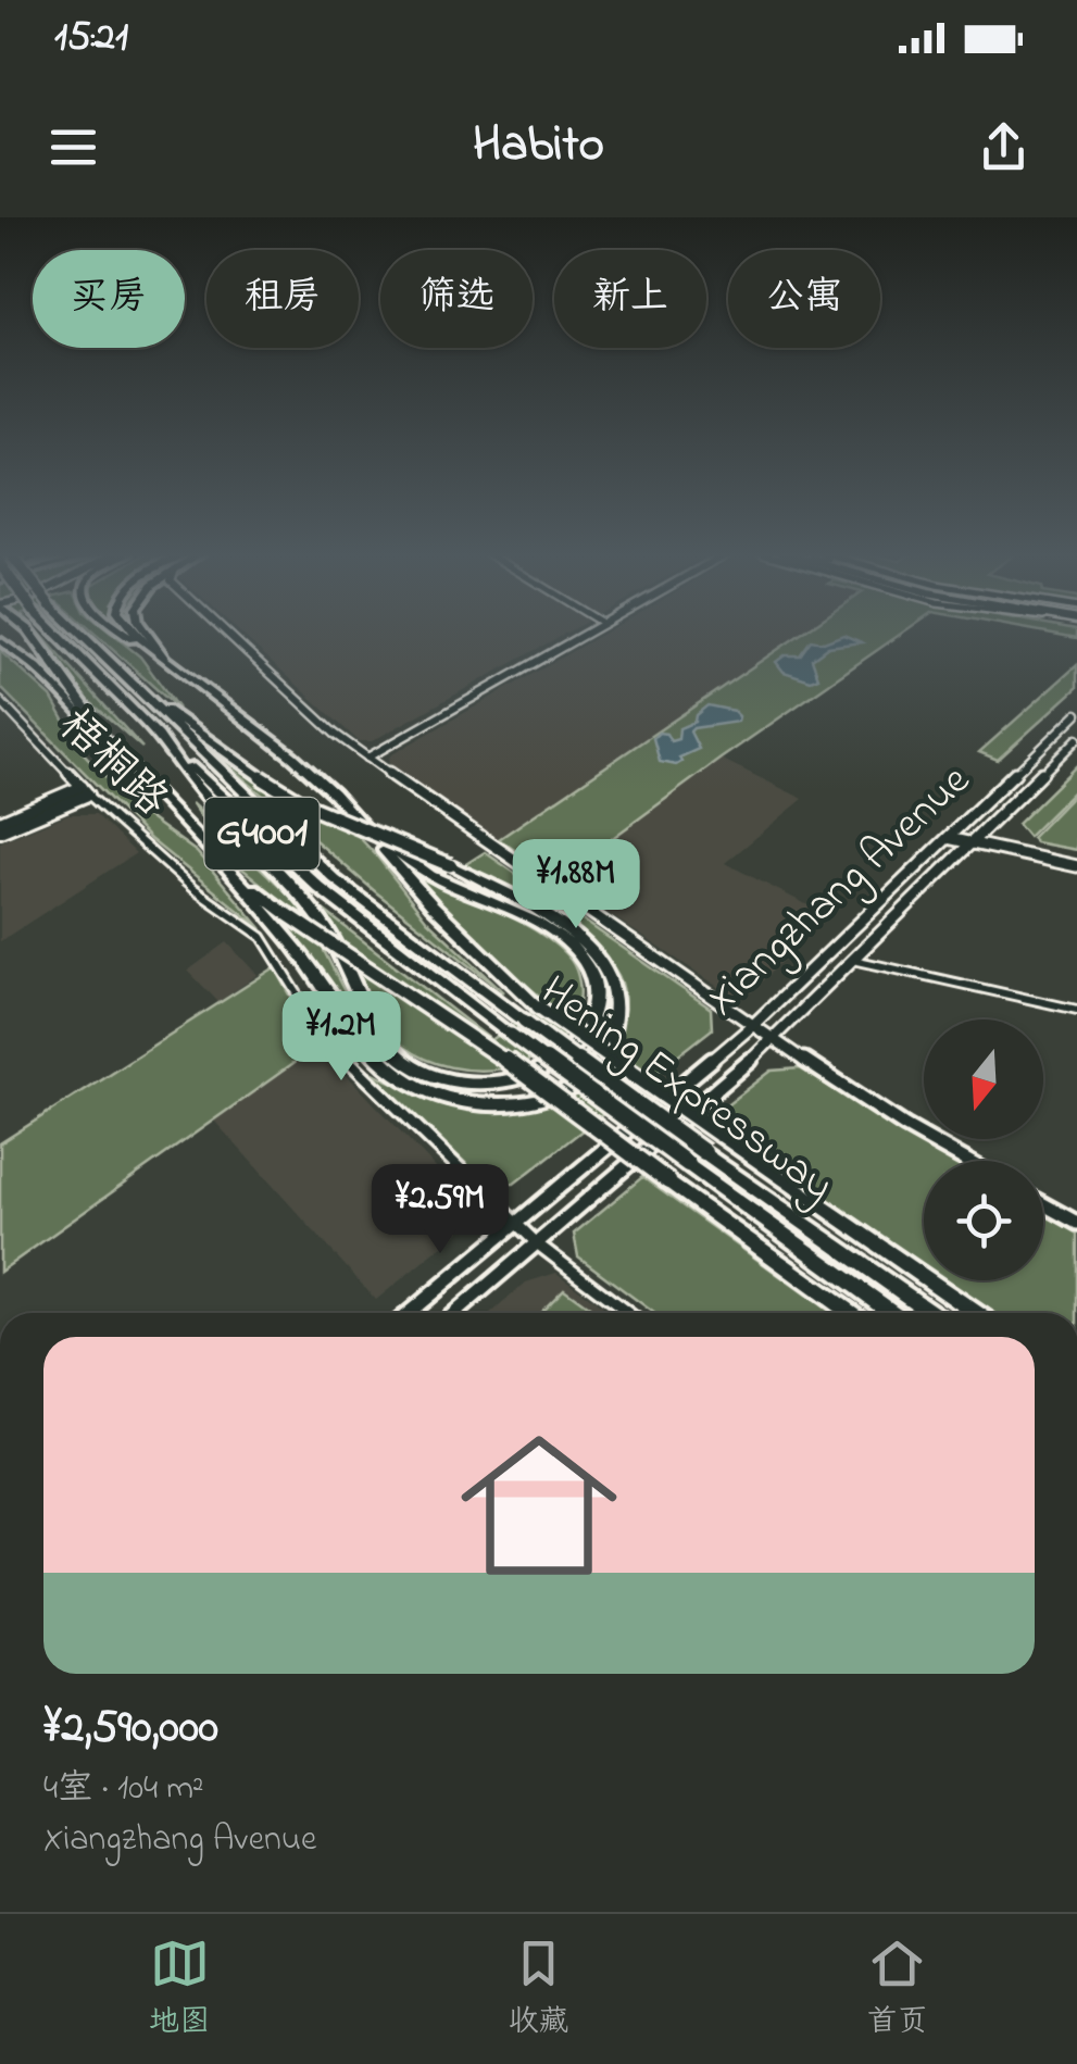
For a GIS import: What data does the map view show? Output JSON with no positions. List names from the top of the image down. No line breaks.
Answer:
{"streets":{"highway":["G4001","Hening Expressway"],"main road":["梧桐路","Xiangzhang Avenue"]},"crossings":[["梧桐路","Xiangzhang Avenue"]],"north":"bottom","page":{"status":"15:21","header":"Habito","chip":["买房","租房","筛选","新上","公寓"],"price":["¥1.88M","¥1.2M","¥2.59M"],"list":[{"name":"¥2,590,000","note":"4室 · 104 m² · Xiangzhang Avenue"}],"tabs":["地图","收藏","首页"]}}
